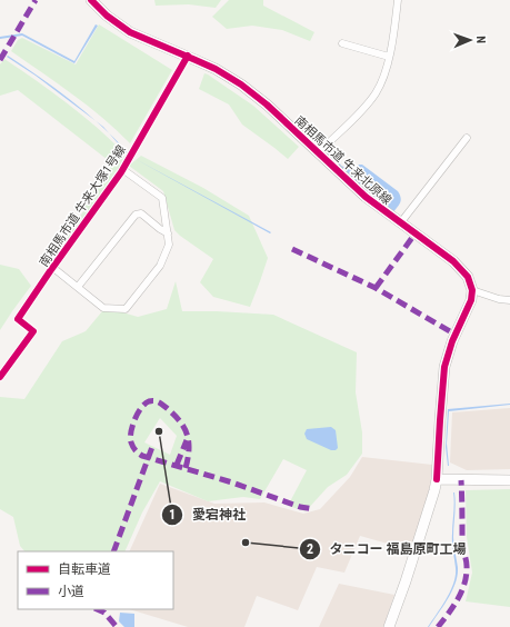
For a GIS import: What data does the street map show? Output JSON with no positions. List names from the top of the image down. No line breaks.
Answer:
{"streets":{"street":["南相馬市道 牛来北原線","南相馬市道 牛来大塚1号線"]},"crossings":[["南相馬市道 牛来北原線","南相馬市道 牛来大塚1号線"]],"places":["愛宕神社","タニコー 福島原町工場"],"legend":["自転車道","小道"],"north":"right"}
